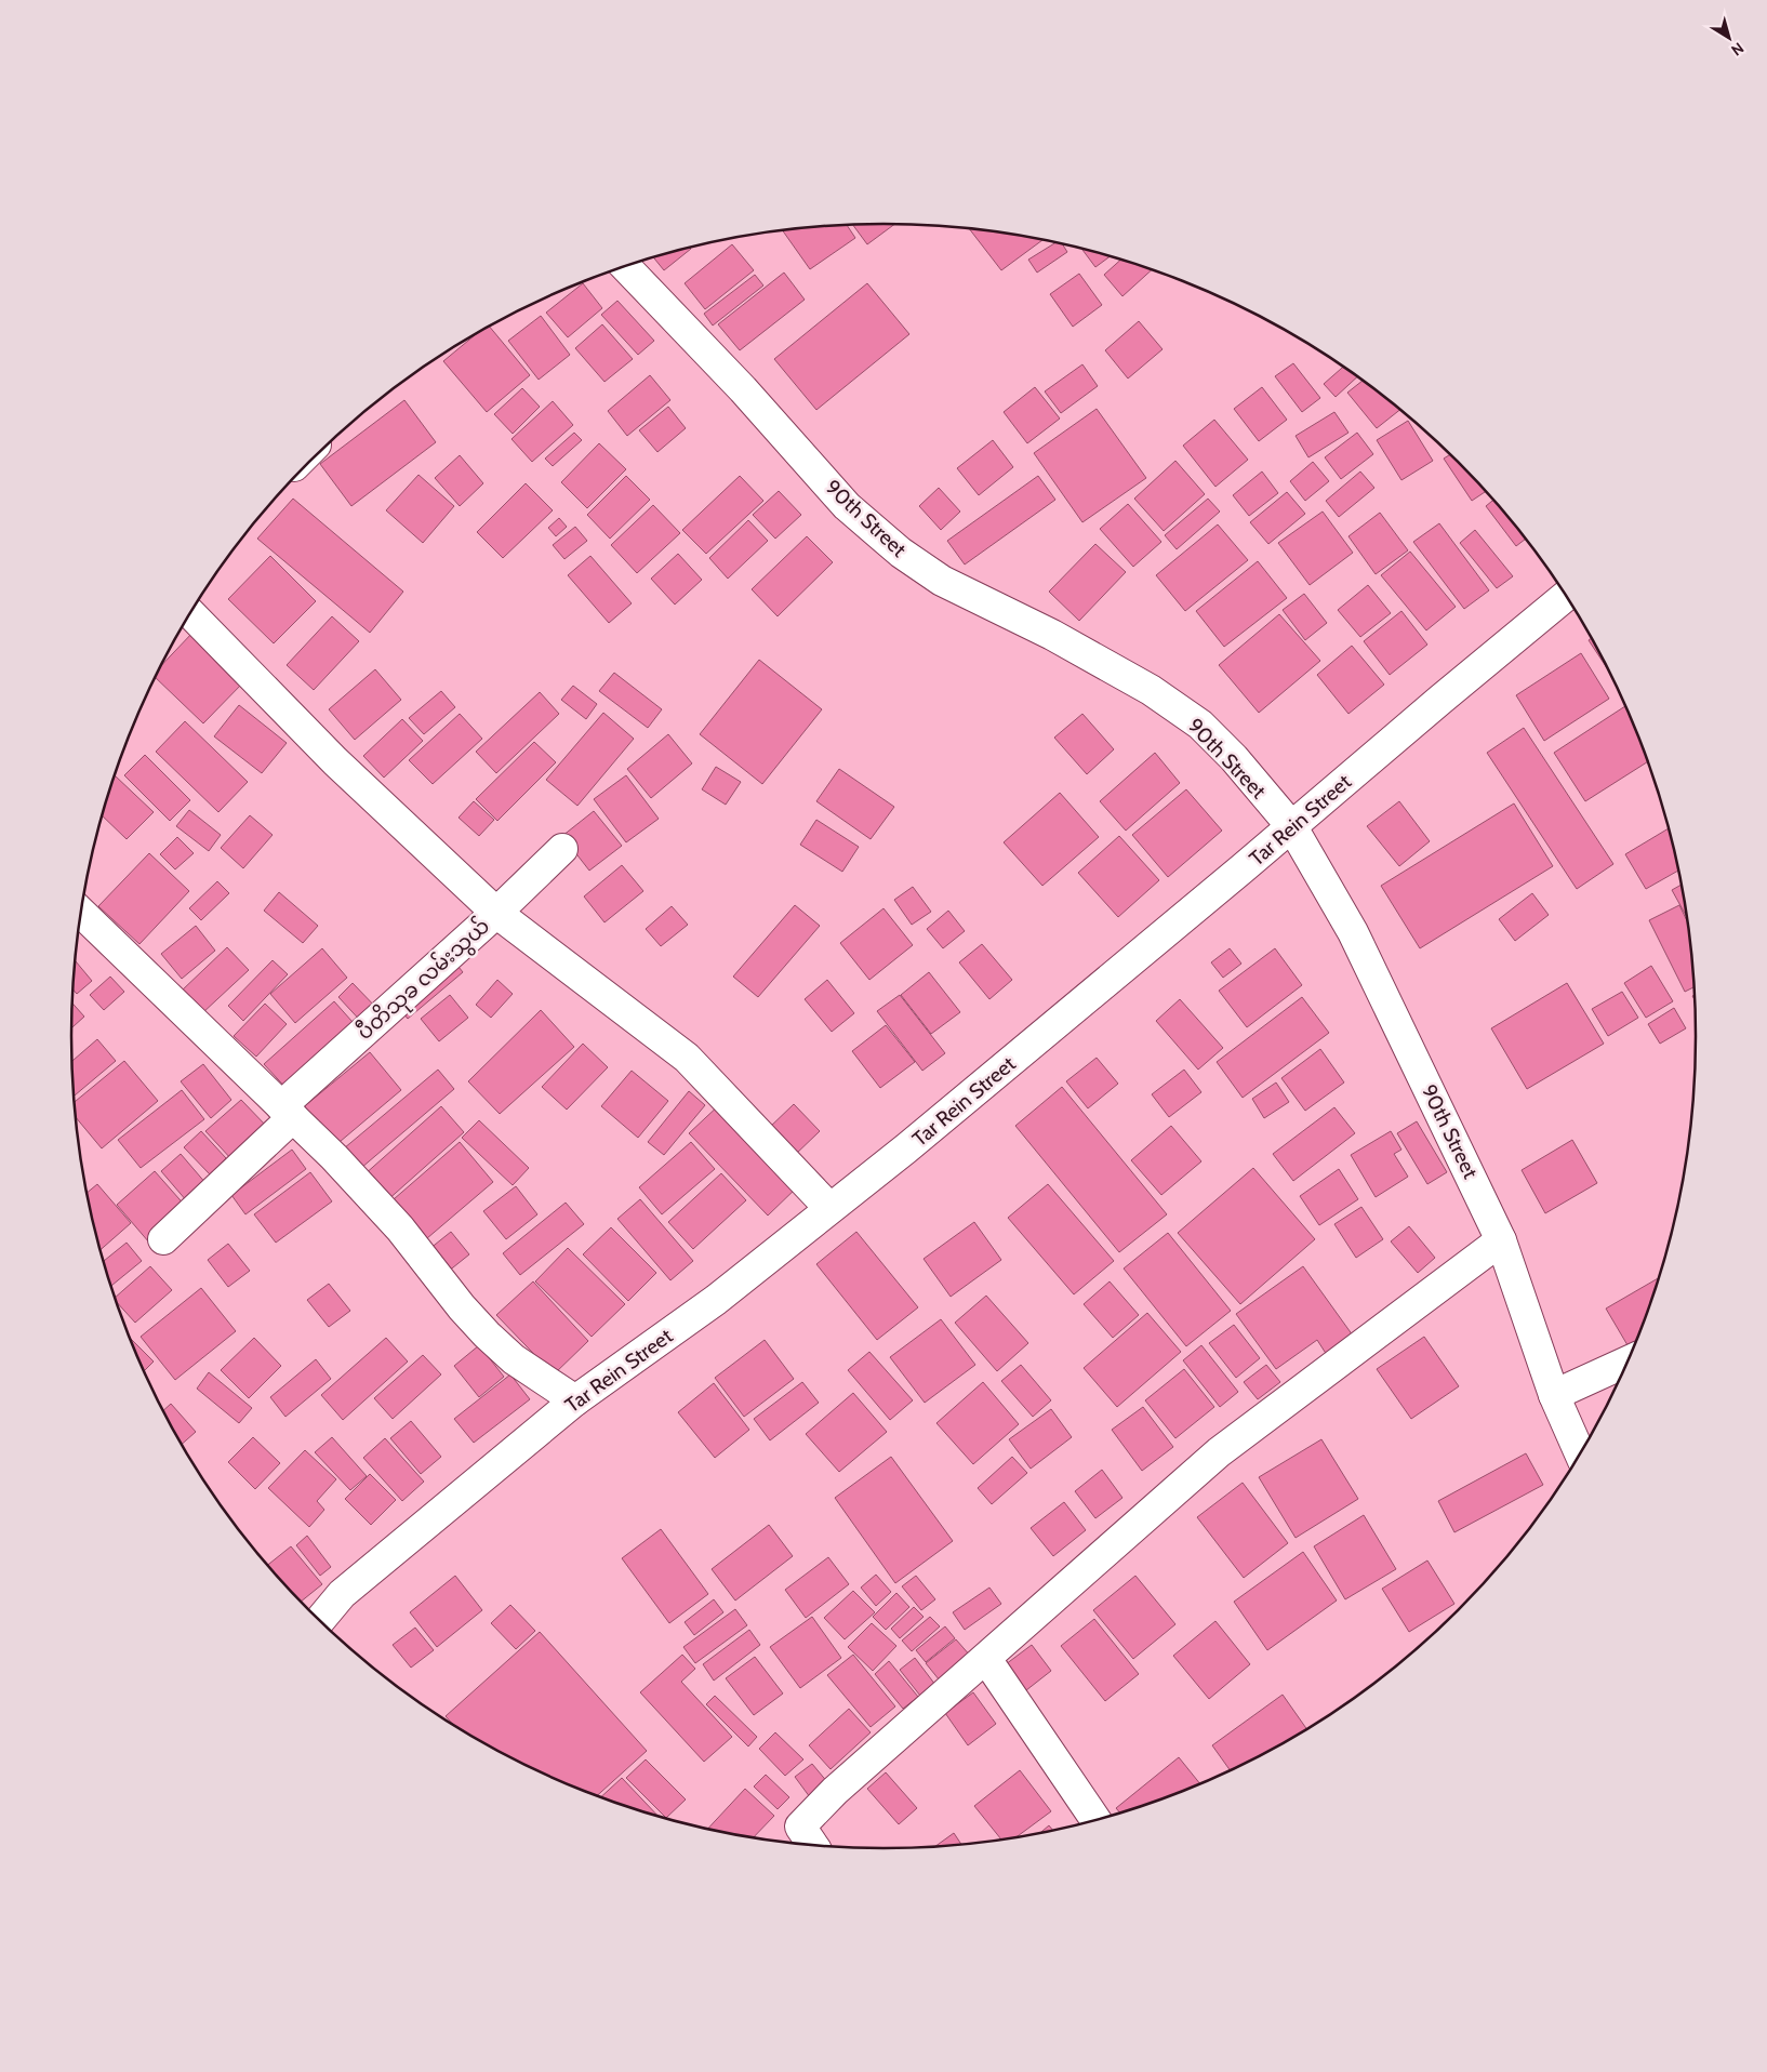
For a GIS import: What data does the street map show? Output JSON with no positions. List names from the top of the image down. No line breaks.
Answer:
{"streets":{"street":["90th Street","Tar Rein Street","ပီတိသုခ လမ်းသွယ်"]},"crossings":[["90th Street","Tar Rein Street"]],"north":"bottom right"}
